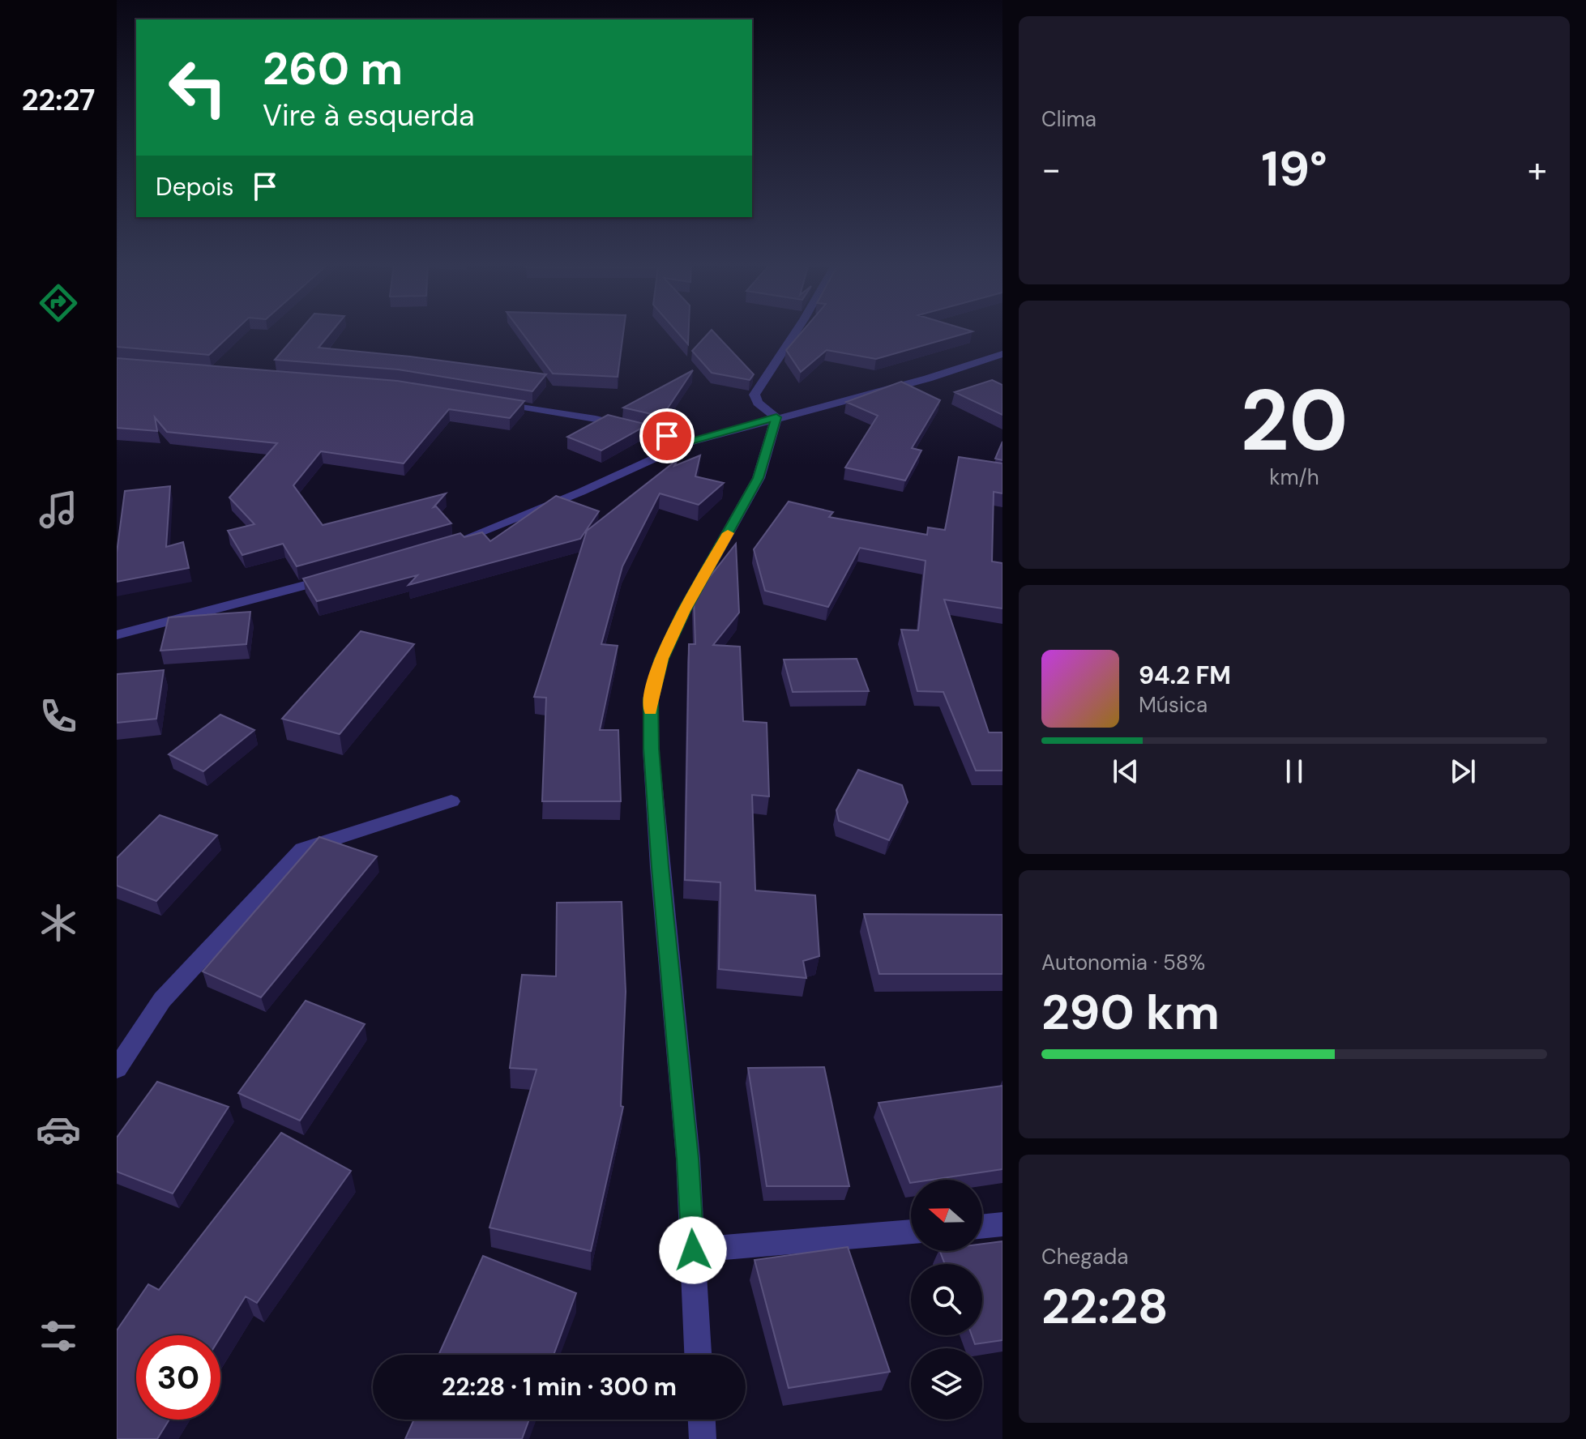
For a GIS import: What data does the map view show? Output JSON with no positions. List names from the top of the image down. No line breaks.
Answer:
{"north":"left","page":{"tabs":"22:27","tile":["Clima",["20","km/h"],["Autonomia · 58%","290 km"],["Chegada","22:28"]],"turn":["260 m","Vire à esquerda"],"heat":["−","19°","+"],"then":"Depois","song":["94.2 FM","Música"],"limit":"30","trip":"22:28 · 1 min · 300 m"}}
